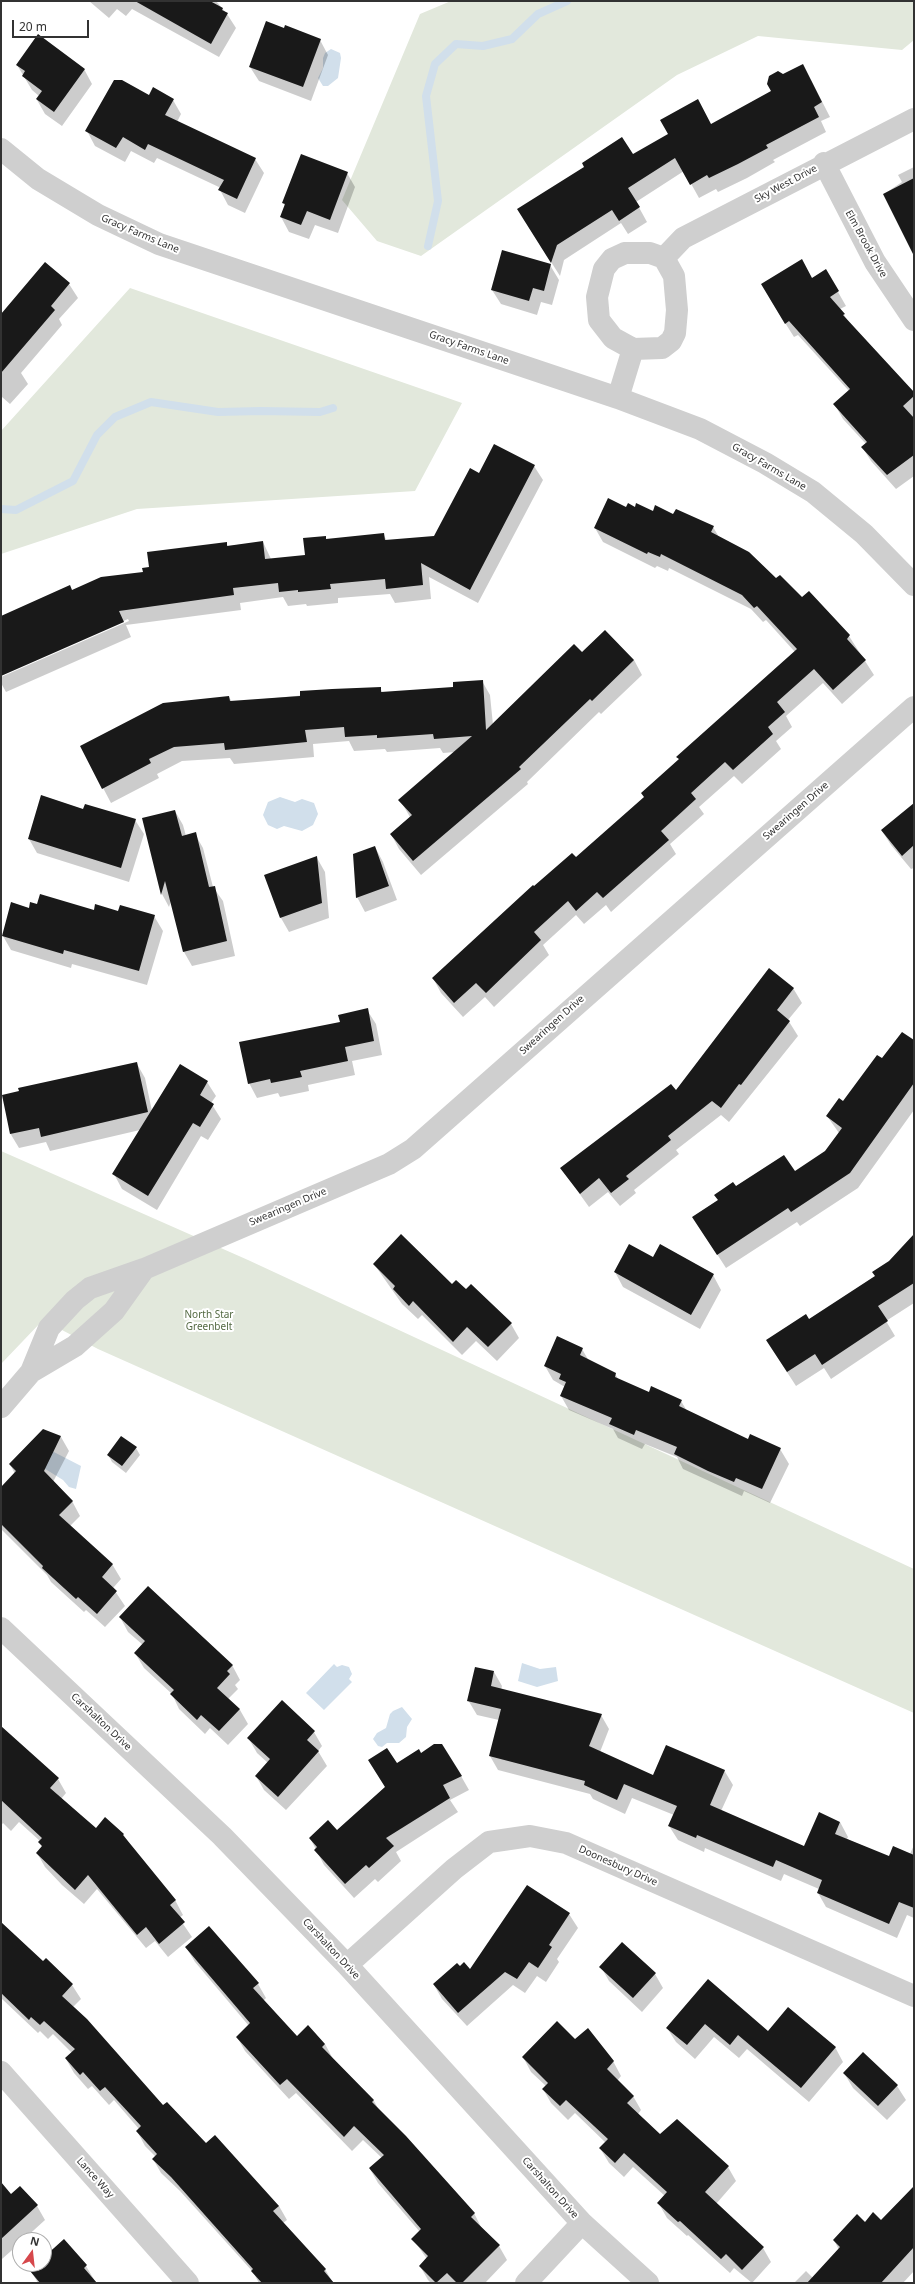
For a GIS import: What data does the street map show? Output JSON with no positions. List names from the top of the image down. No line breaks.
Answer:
{"streets":{"street":["Sky West Drive","Gracy Farms Lane","Elm Brook Drive","Swearingen Drive","Carshalton Drive","Doonesbury Drive","Lance Way"]},"crossings":[["Sky West Drive","Elm Brook Drive"],["Carshalton Drive","Doonesbury Drive"]],"parks":["North Star Greenbelt"],"scale_bar":"20 m","north":"top"}
